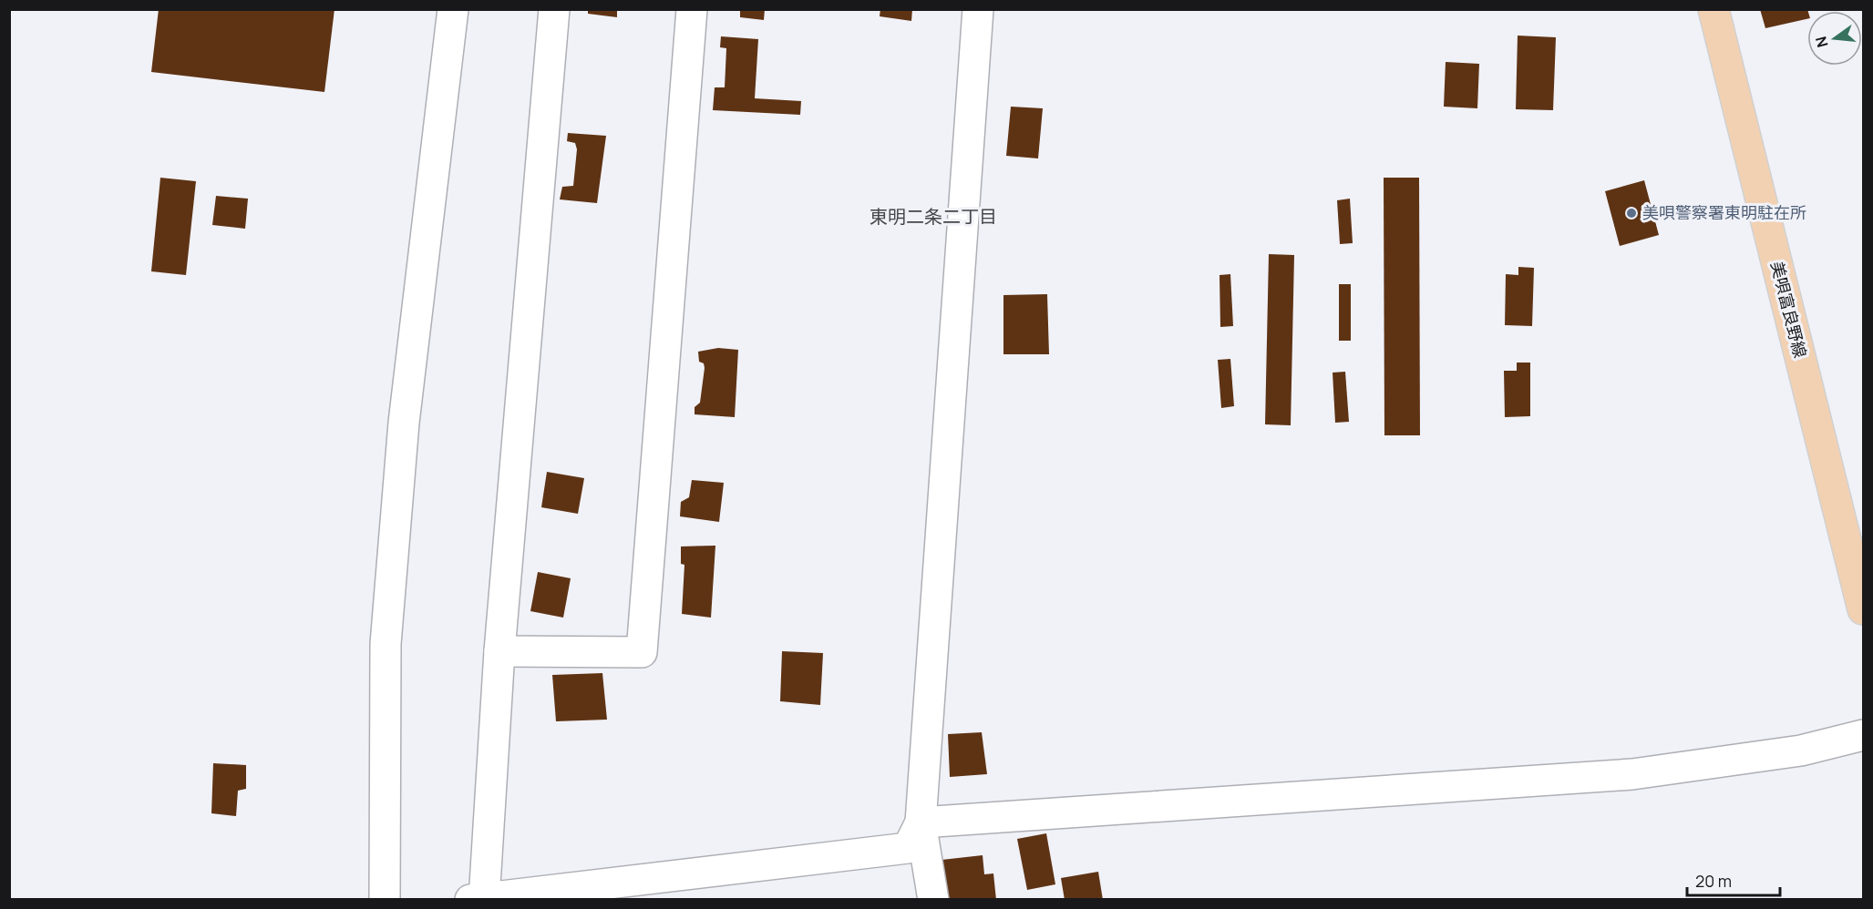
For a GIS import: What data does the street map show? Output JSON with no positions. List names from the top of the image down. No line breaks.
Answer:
{"streets":{"main road":["美唄富良野線"]},"districts":["東明二条二丁目"],"places":["美唄警察署東明駐在所"],"scale_bar":"20 m","north":"left"}
